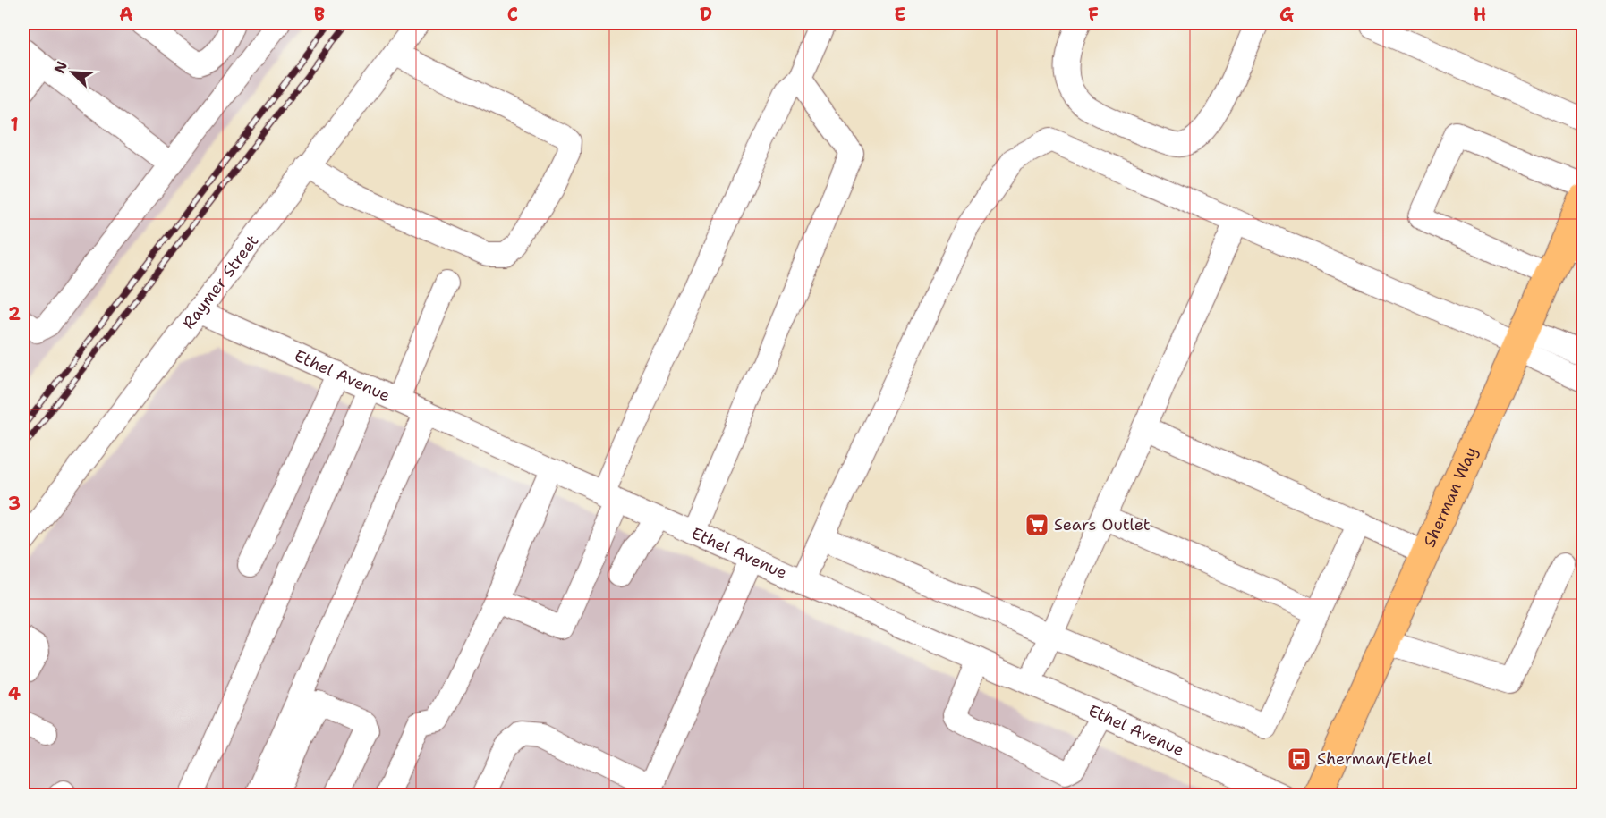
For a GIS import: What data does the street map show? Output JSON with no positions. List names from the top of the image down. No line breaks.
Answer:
{"streets":{"main road":["Sherman Way"],"street":["Raymer Street","Ethel Avenue"]},"crossings":[["Raymer Street","Ethel Avenue"]],"places":{"supermarket":["Sears Outlet"],"bus stop":["Sherman/Ethel"]},"north":"top left","grid":{"columns":["A","B","C","D","E","F","G","H"],"rows":["1","2","3","4"]}}
